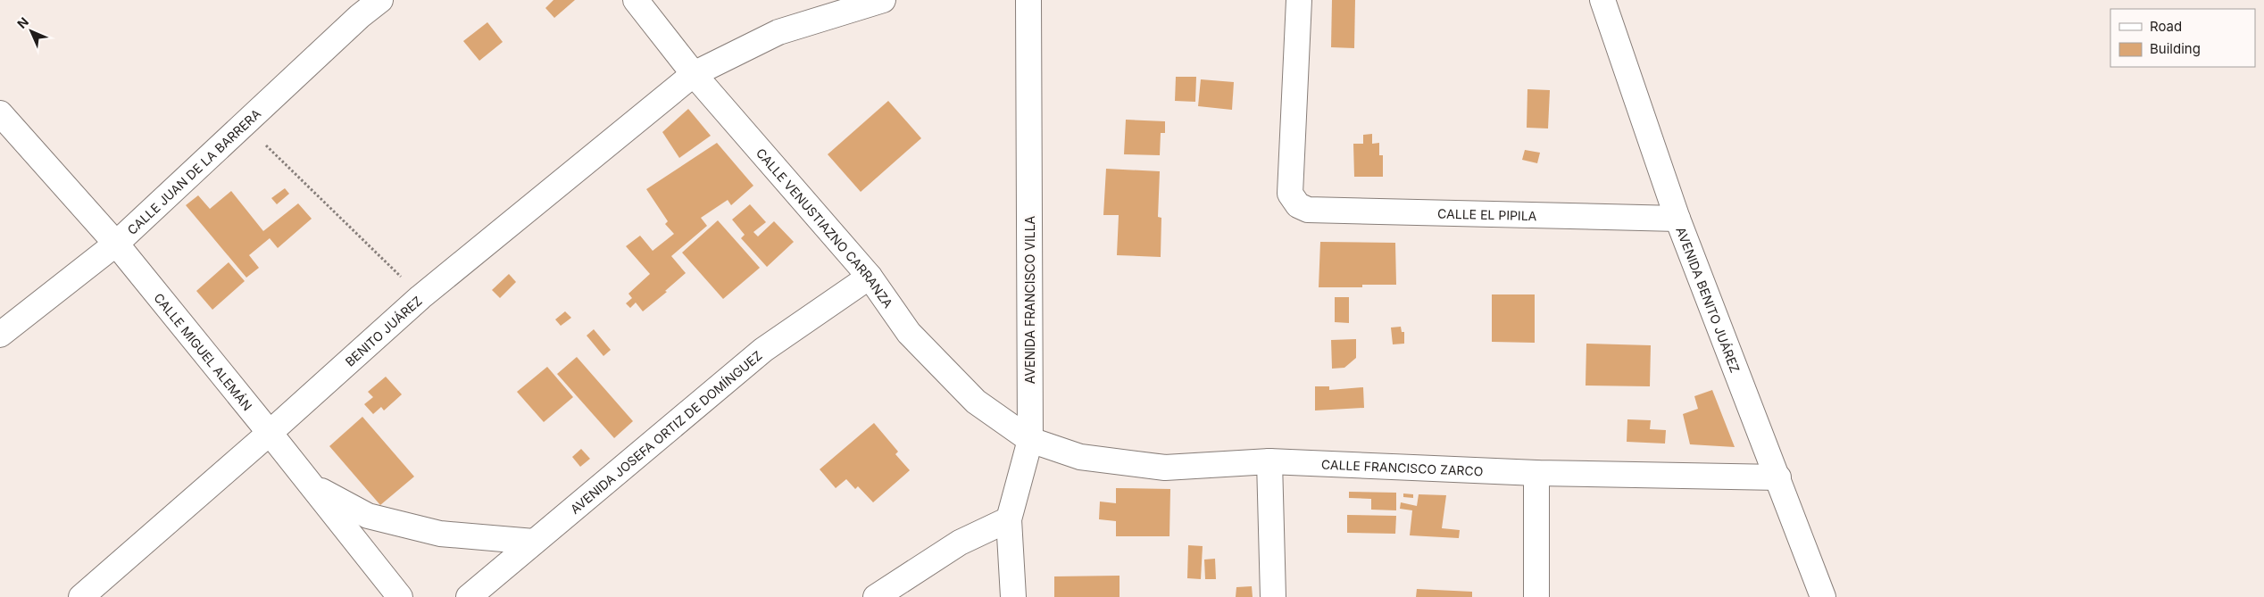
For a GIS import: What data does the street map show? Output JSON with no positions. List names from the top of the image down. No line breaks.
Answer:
{"streets":{"street":["CALLE JUAN DE LA BARRERA","CALLE EL PIPILA","CALLE VENUSTIAZNO CARRANZA","AVENIDA FRANCISCO VILLA","AVENIDA BENITO JUÁREZ","BENITO JUÁREZ","CALLE MIGUEL ALEMÁN","AVENIDA JOSEFA ORTIZ DE DOMÍNGUEZ","CALLE FRANCISCO ZARCO"]},"crossings":[["CALLE JUAN DE LA BARRERA","CALLE MIGUEL ALEMÁN"],["CALLE EL PIPILA","AVENIDA BENITO JUÁREZ"],["CALLE VENUSTIAZNO CARRANZA","AVENIDA FRANCISCO VILLA"],["CALLE VENUSTIAZNO CARRANZA","BENITO JUÁREZ"],["CALLE VENUSTIAZNO CARRANZA","AVENIDA JOSEFA ORTIZ DE DOMÍNGUEZ"],["CALLE VENUSTIAZNO CARRANZA","CALLE FRANCISCO ZARCO"],["AVENIDA FRANCISCO VILLA","CALLE FRANCISCO ZARCO"],["AVENIDA BENITO JUÁREZ","CALLE FRANCISCO ZARCO"],["BENITO JUÁREZ","CALLE MIGUEL ALEMÁN"]],"legend":["Road","Building"],"north":"top left"}
